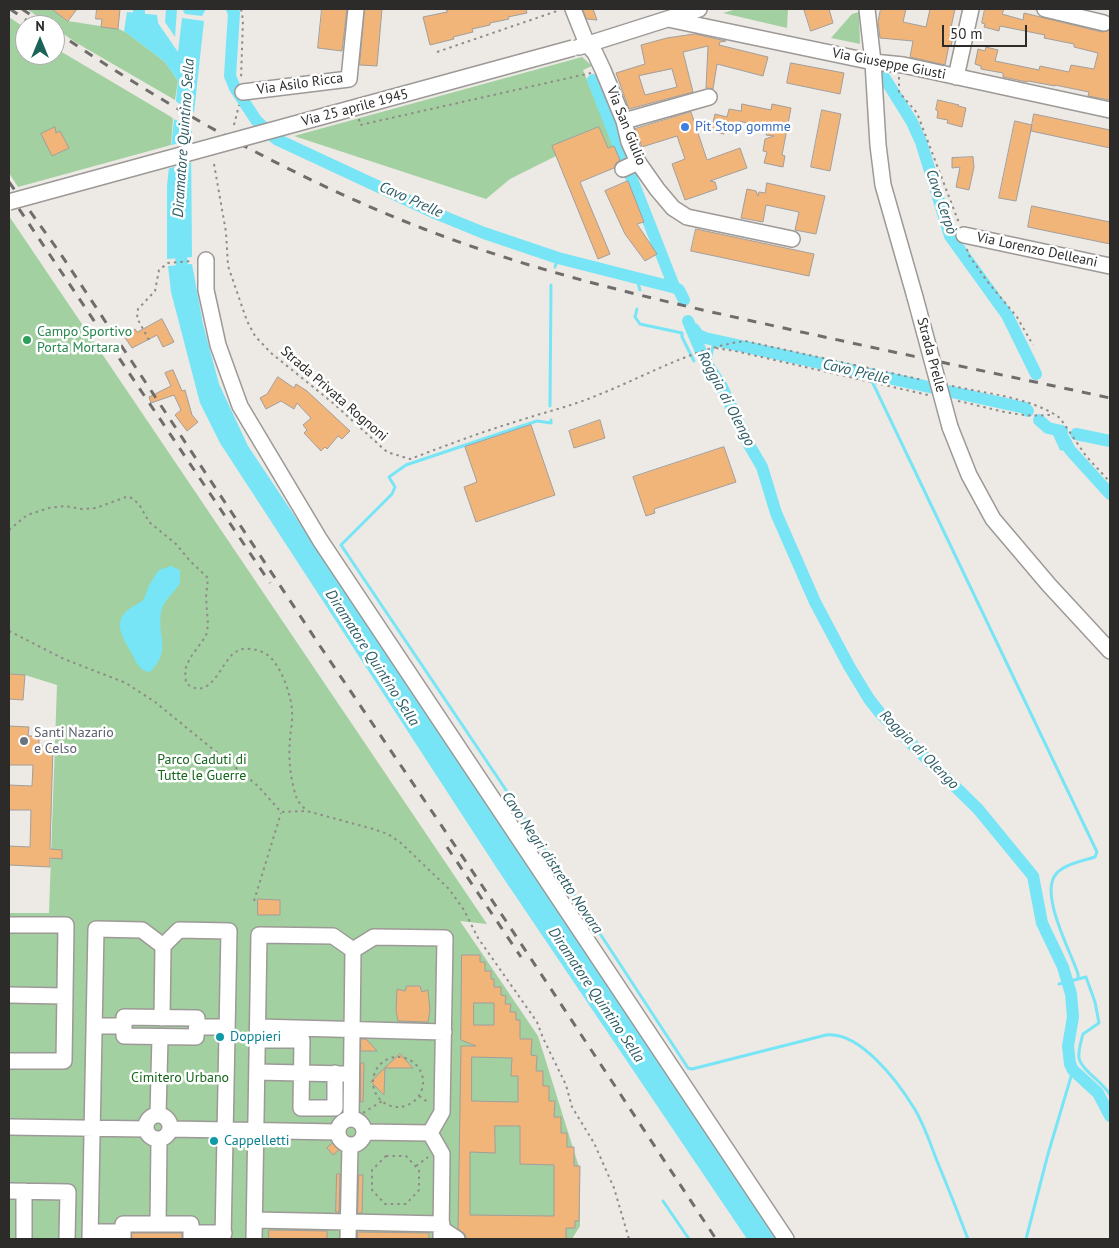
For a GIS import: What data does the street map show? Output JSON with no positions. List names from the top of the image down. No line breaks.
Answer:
{"streets":{"street":["Via Giuseppe Giusti","Via Asilo Ricca","Via 25 aprile 1945","Via San Giulio","Via Lorenzo Delleani","Strada Prelle"],"path":["Strada Privata Rognoni"]},"crossings":[["Via Giuseppe Giusti","Via 25 aprile 1945"],["Via Giuseppe Giusti","Strada Prelle"],["Via 25 aprile 1945","Via San Giulio"]],"water":["Diramatore Quintino Sella","Cavo Prelle","Cavo Cerpò","Roggia di Olengo","Cavo Negri distretto Novara"],"parks":["Parco Caduti di Tutte le Guerre","Cimitero Urbano"],"places":["Pit Stop gomme","Campo Sportivo Porta Mortara","Santi Nazario e Celso","Doppieri","Cappelletti"],"scale_bar":"50 m","north":"top"}
